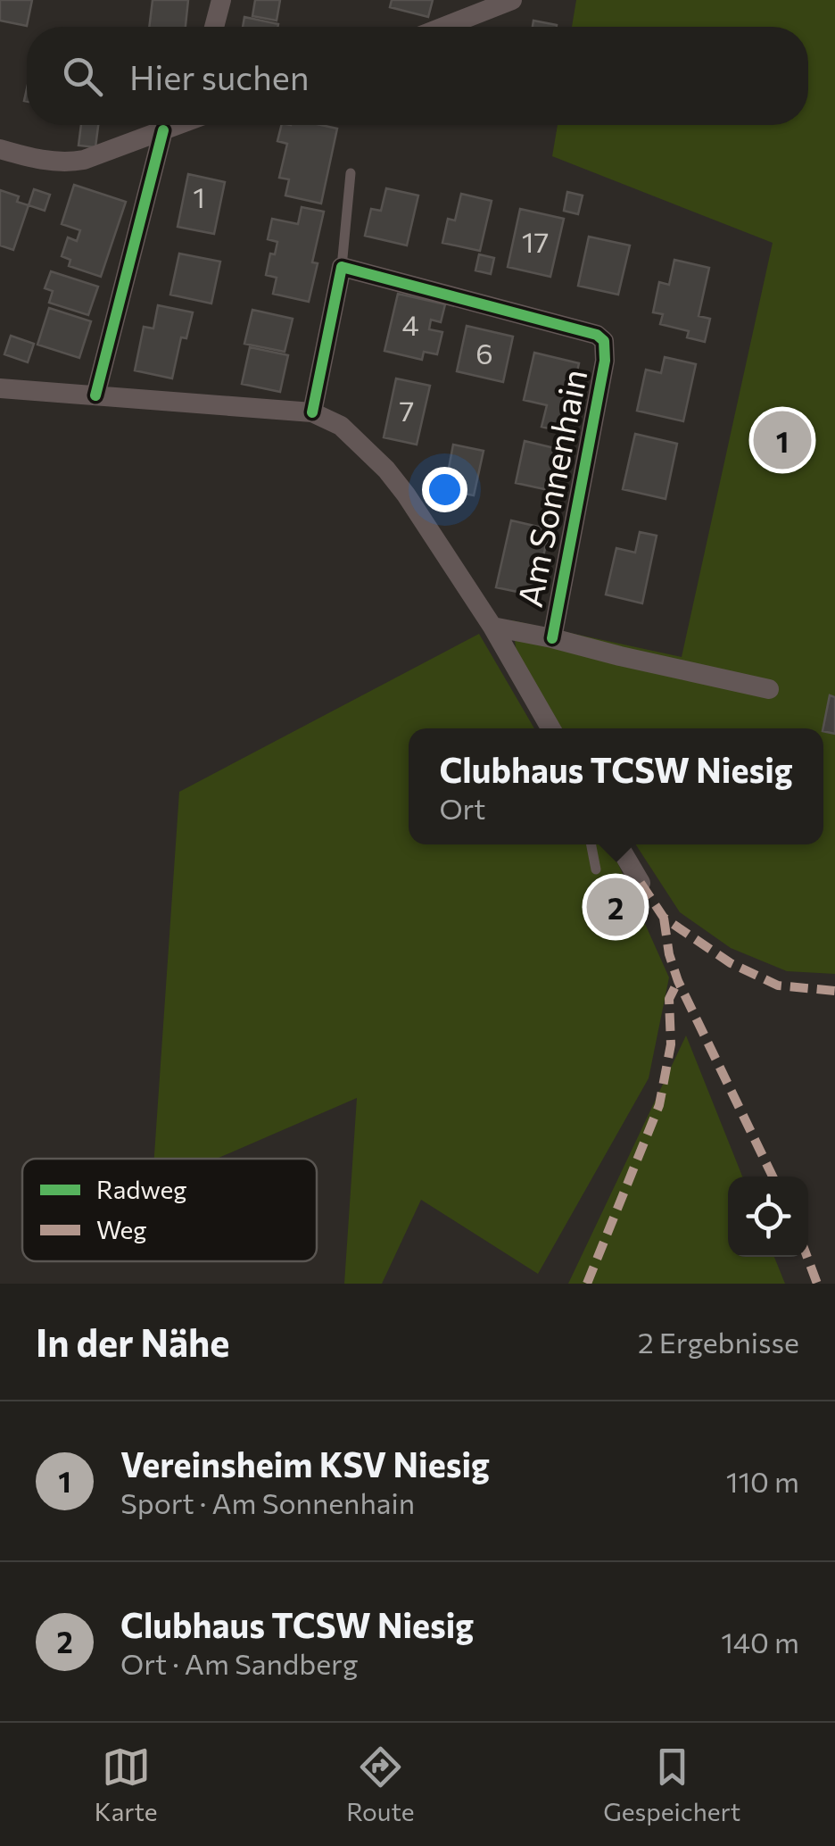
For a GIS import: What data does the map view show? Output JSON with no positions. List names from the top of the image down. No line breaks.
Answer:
{"streets":{"street":["Am Sonnenhain"]},"house_numbers":["1","17","4","6","7"],"legend":["Radweg","Weg"],"page":{"search":"Hier suchen","pins":["1","2"],"popup":["Clubhaus TCSW Niesig","Ort"],"heading":["In der Nähe","2 Ergebnisse"],"list":[{"mark":"1","name":"Vereinsheim KSV Niesig","note":"Sport · Am Sonnenhain","value":"110 m"},{"mark":"2","name":"Clubhaus TCSW Niesig","note":"Ort · Am Sandberg","value":"140 m"}],"nav":["Karte","Route","Gespeichert"]}}
